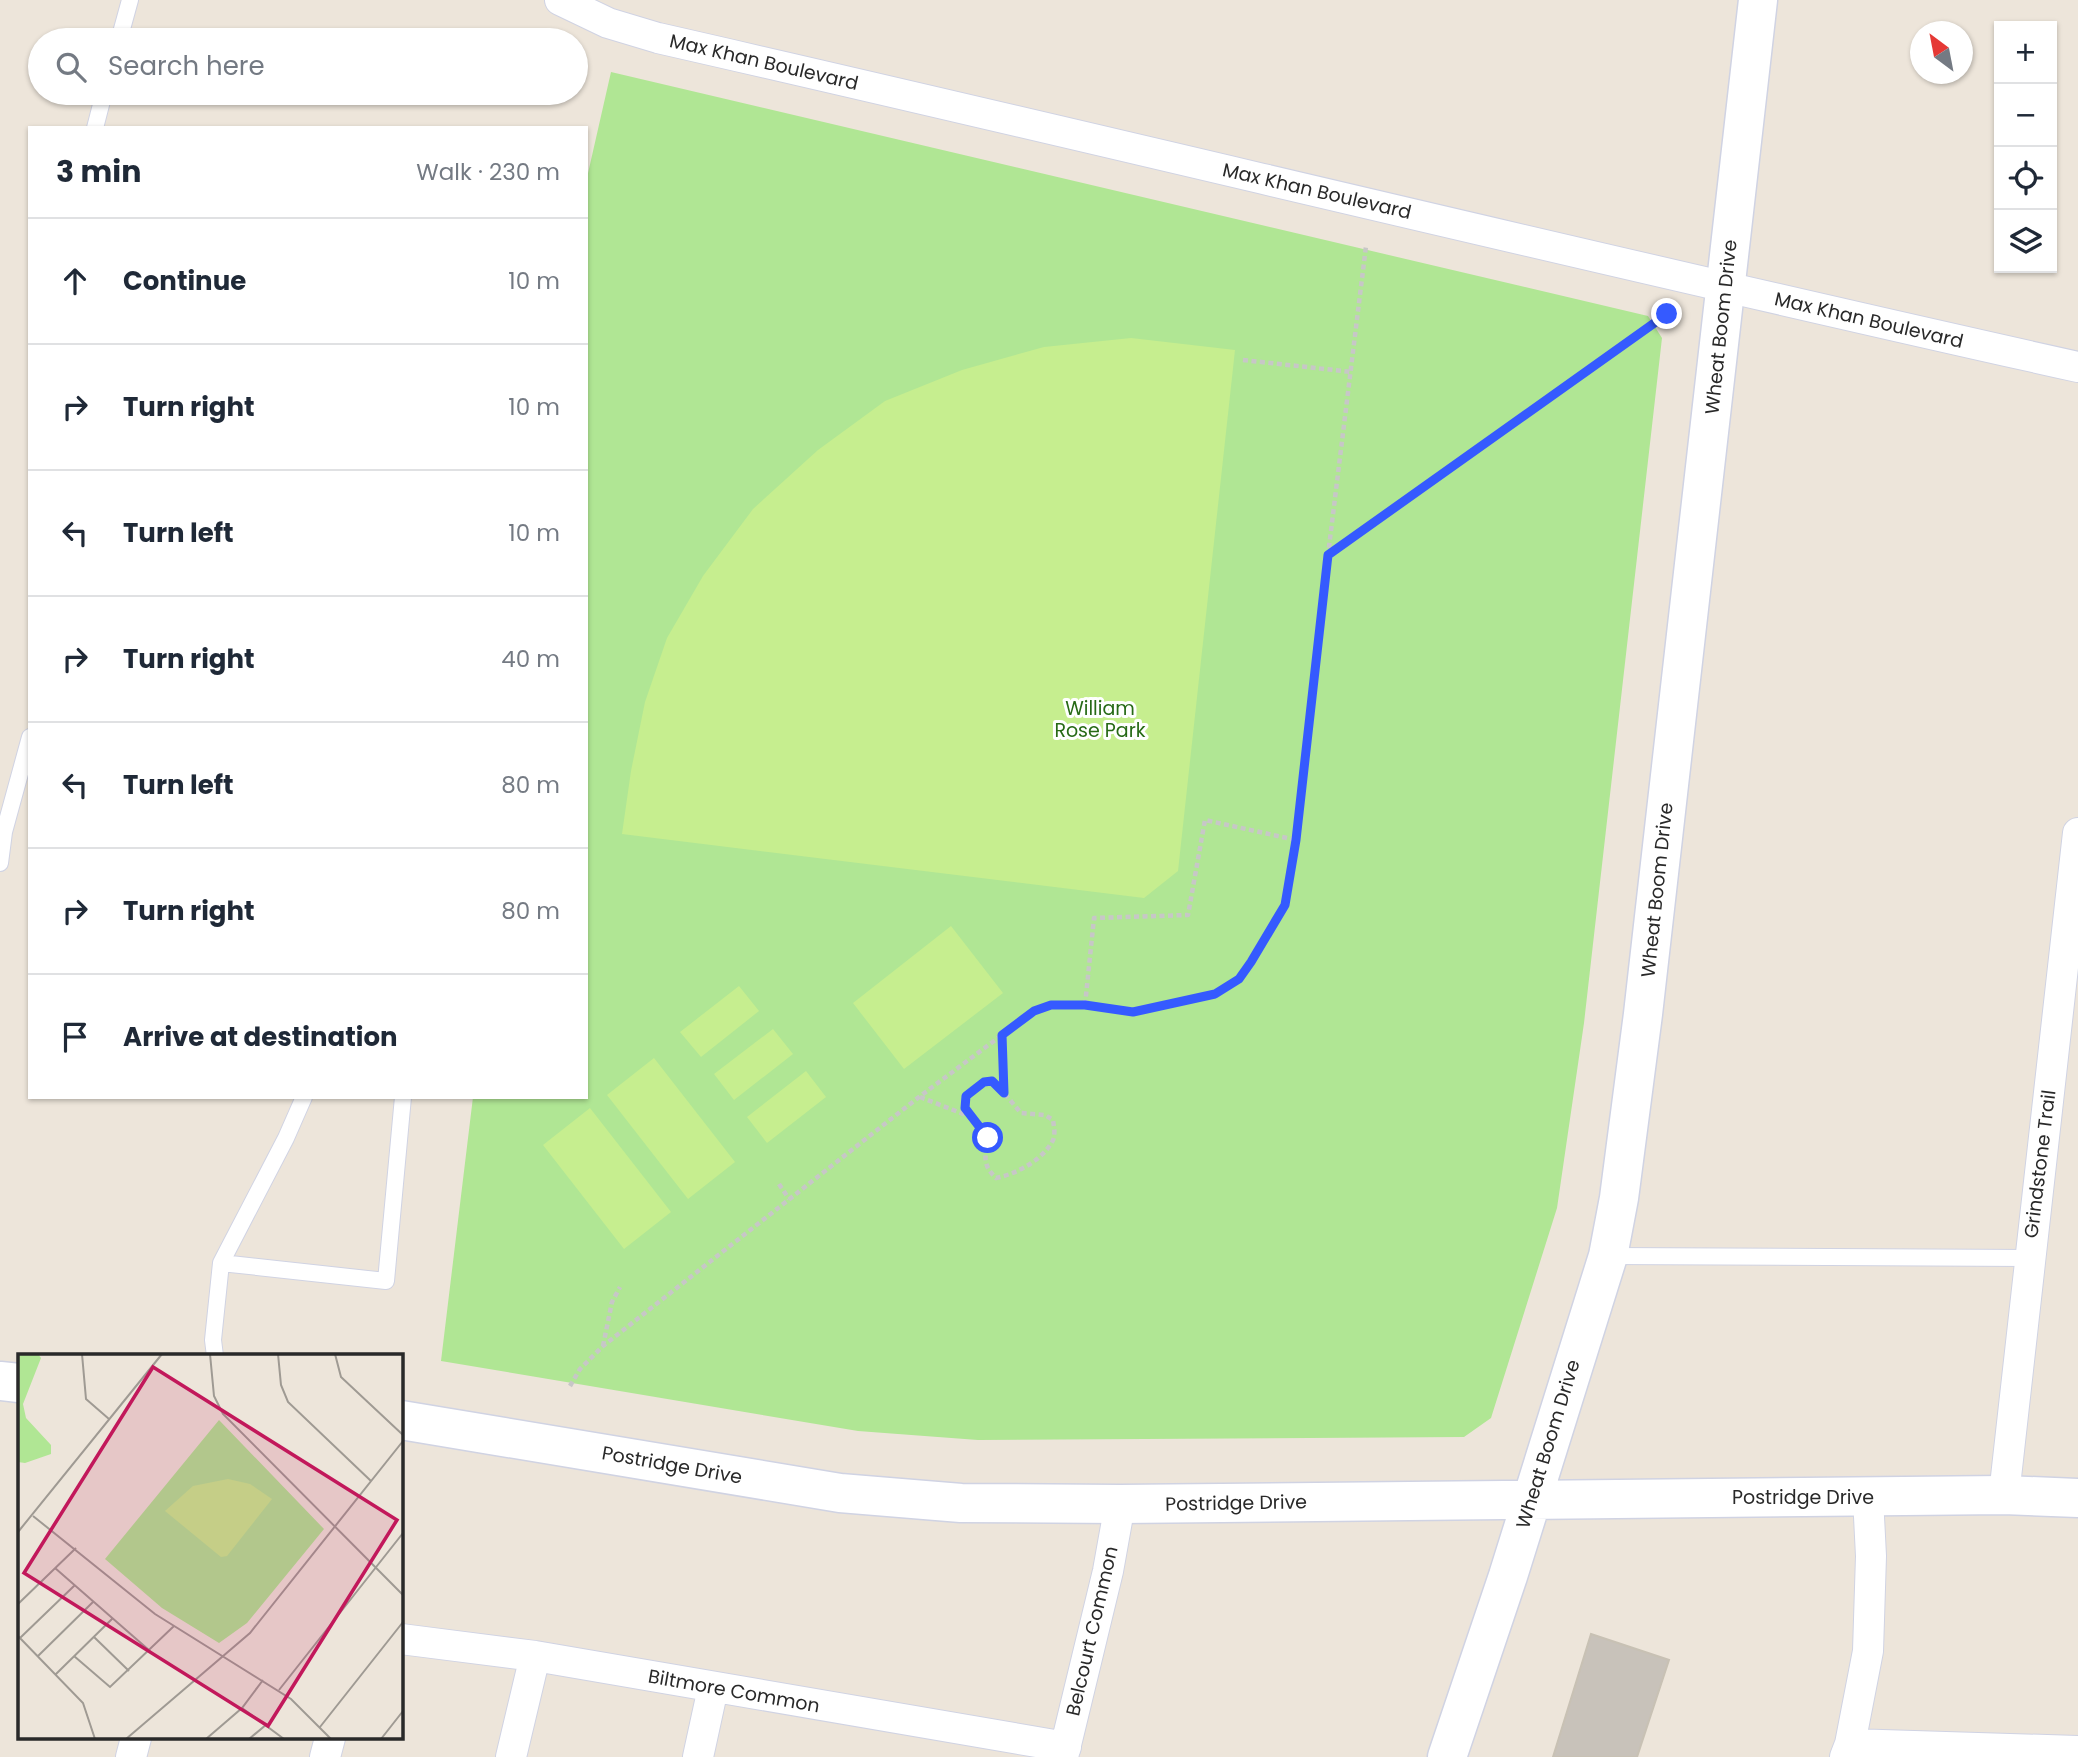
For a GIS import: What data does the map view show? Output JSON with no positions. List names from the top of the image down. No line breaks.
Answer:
{"streets":{"street":["Max Khan Boulevard","Wheat Boom Drive","Grindstone Trail","Postridge Drive","Belcourt Common","Biltmore Common"]},"crossings":[["Max Khan Boulevard","Wheat Boom Drive"],["Wheat Boom Drive","Postridge Drive"],["Grindstone Trail","Postridge Drive"],["Postridge Drive","Belcourt Common"],["Belcourt Common","Biltmore Common"]],"parks":["William Rose Park"],"north":"top left","page":{"map_buttons":["+","−"],"search":"Search here","heading":["3 min","Walk · 230 m"],"list":[["Continue","10 m"],["Turn right","10 m"],["Turn left","10 m"],["Turn right","40 m"],["Turn left","80 m"],["Turn right","80 m"],"Arrive at destination"]}}
